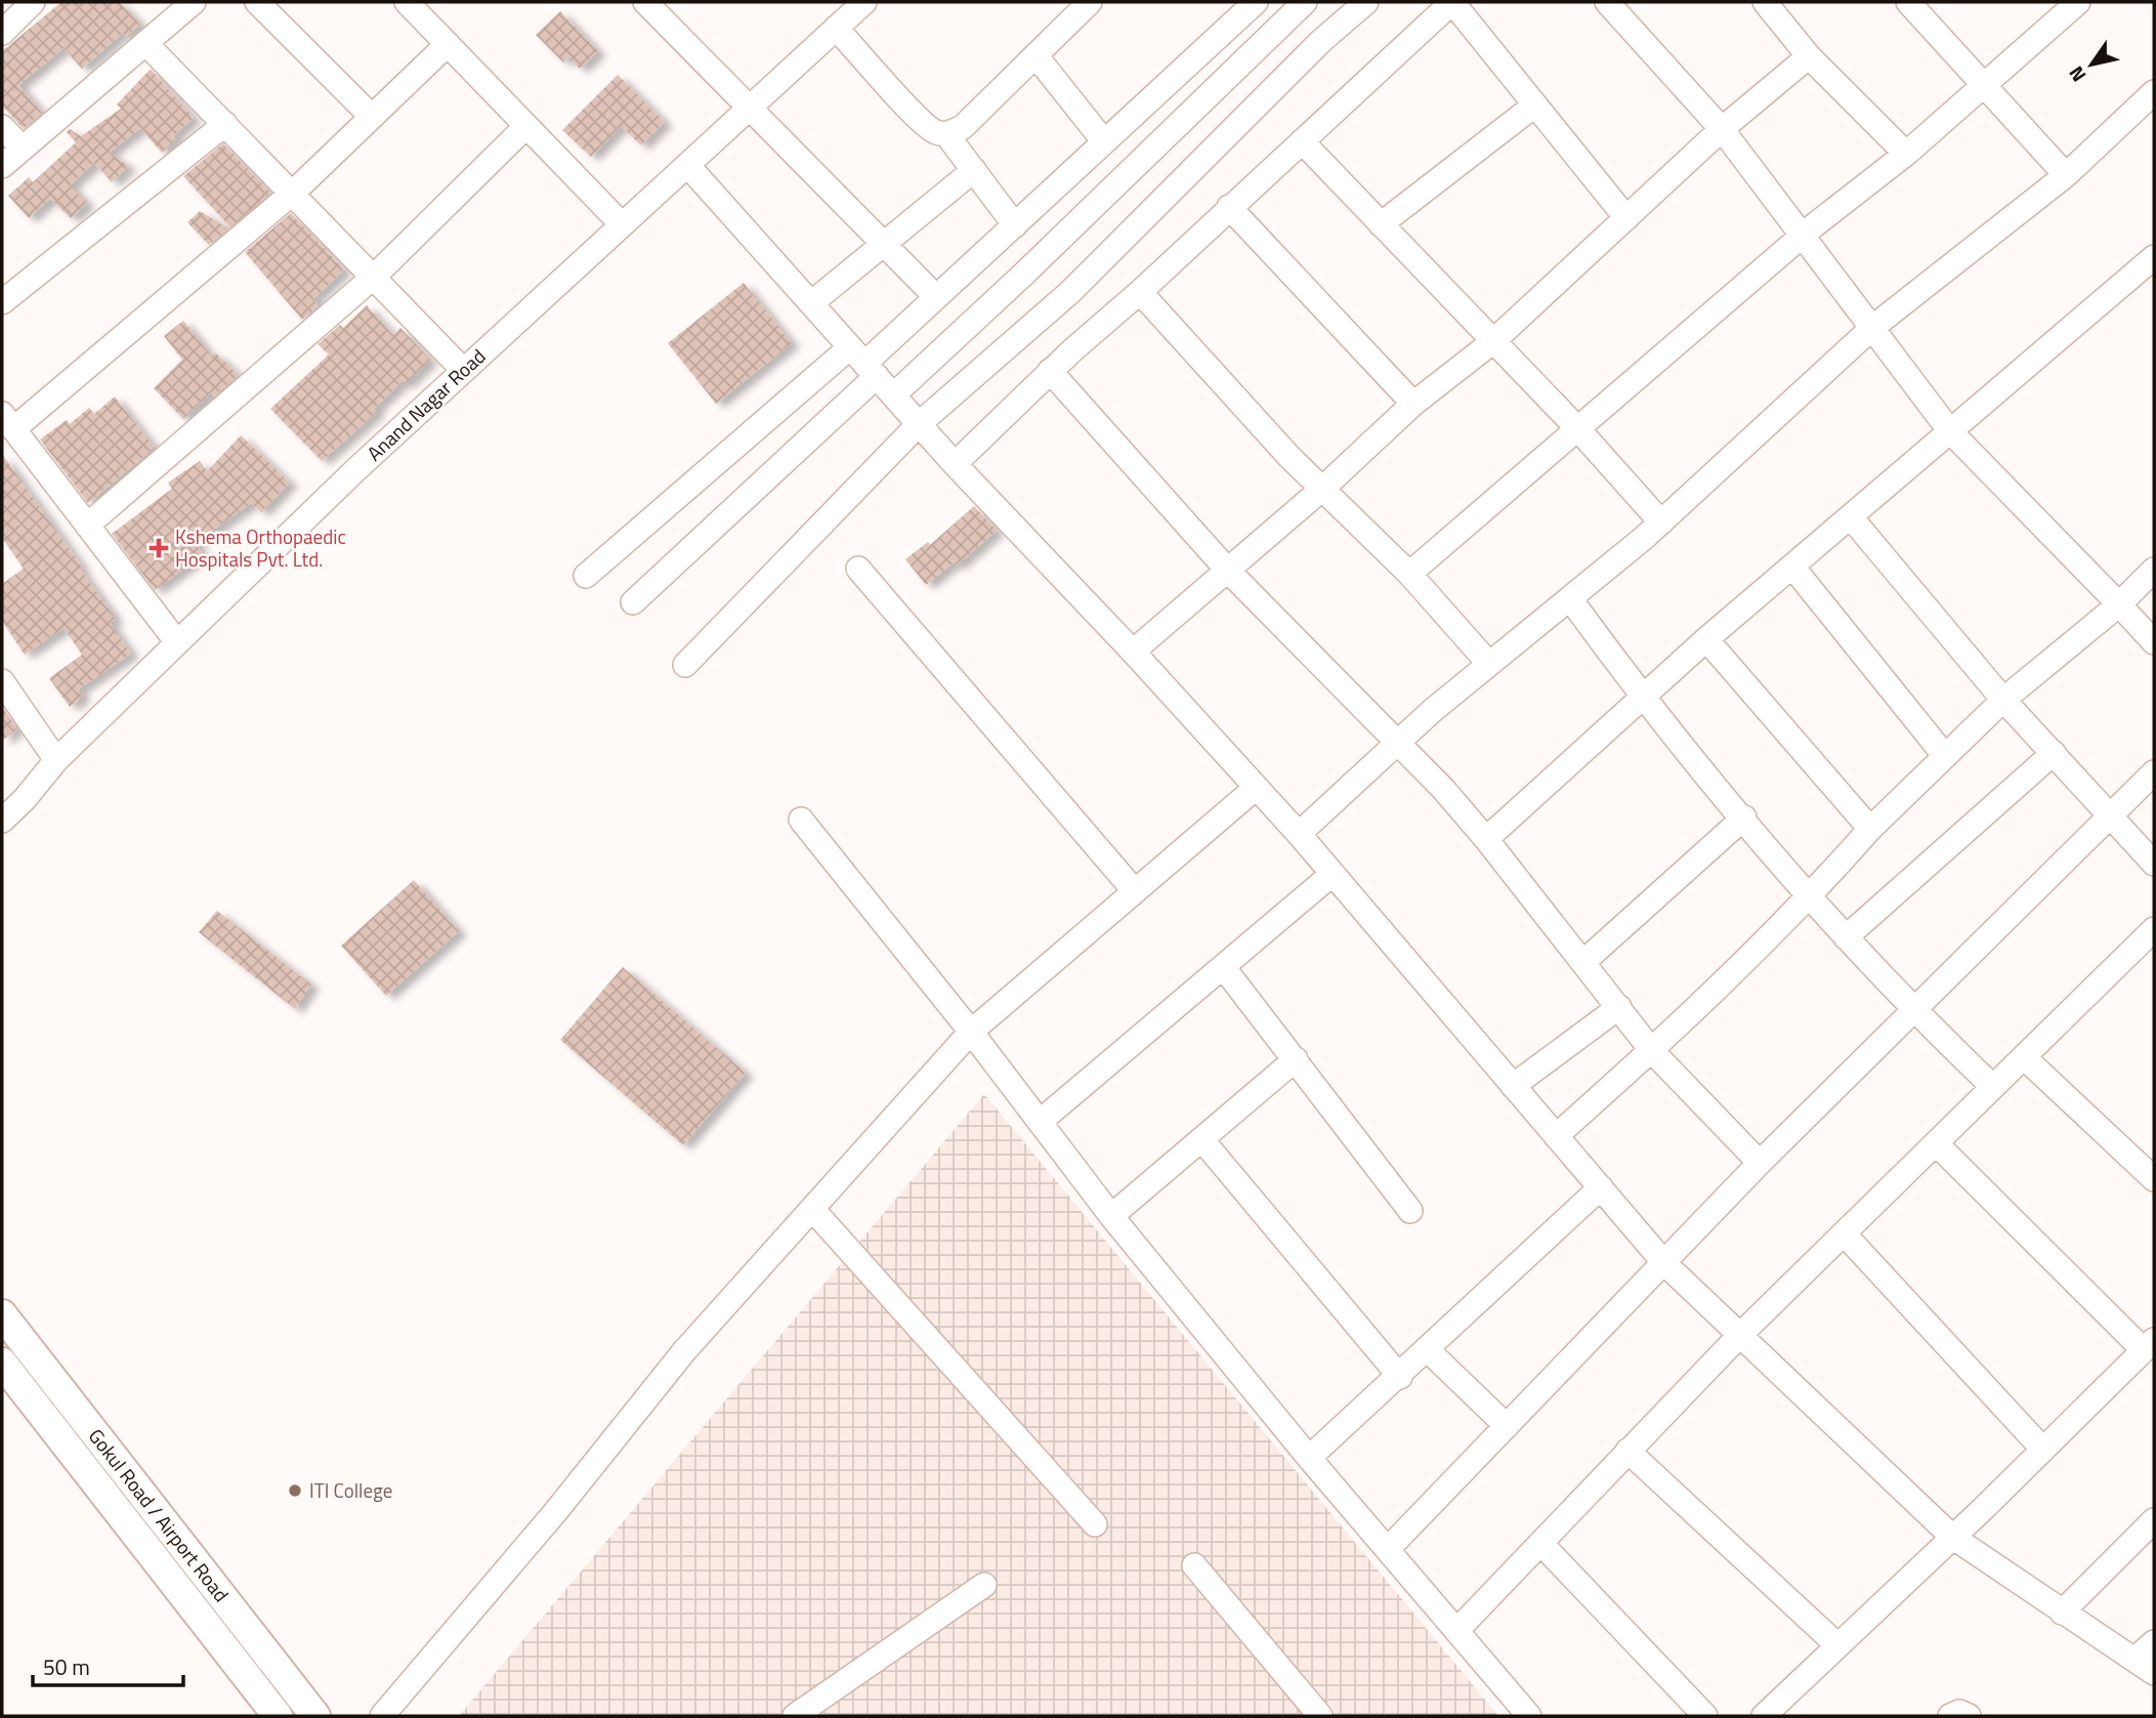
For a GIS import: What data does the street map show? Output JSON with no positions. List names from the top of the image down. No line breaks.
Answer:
{"streets":{"main road":["Gokul Road / Airport Road"],"street":["Anand Nagar Road"]},"places":{"health":["Kshema Orthopaedic Hospitals Pvt. Ltd."],"other":["ITI College"]},"scale_bar":"50 m","north":"bottom left"}
